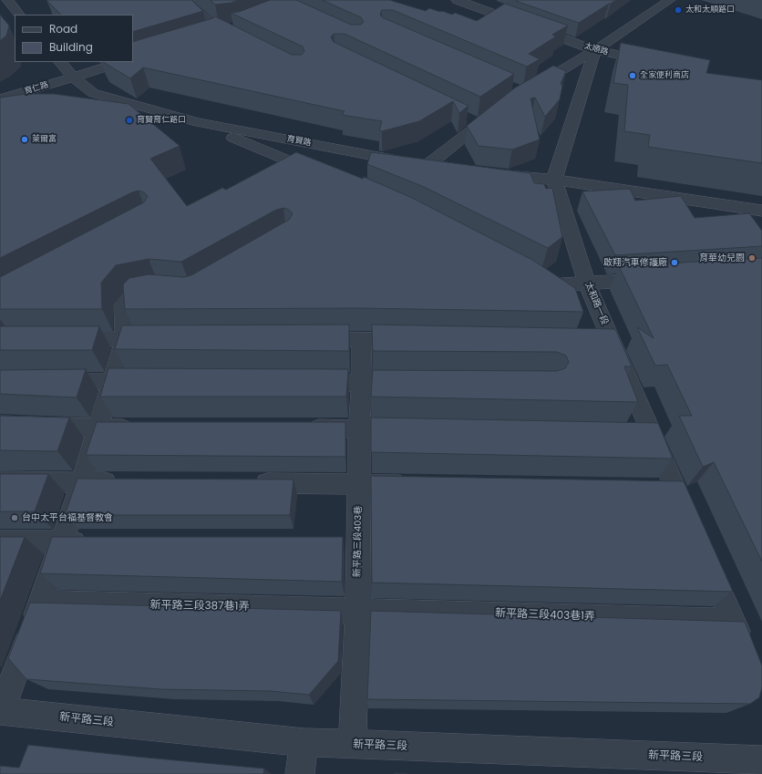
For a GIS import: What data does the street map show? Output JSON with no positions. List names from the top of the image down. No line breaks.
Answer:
{"streets":{"street":["太順路","育仁路","育賢路","太和路一段","新平路三段403巷","新平路三段387巷1弄","新平路三段403巷1弄","新平路三段"]},"crossings":[["育仁路","育賢路"],["新平路三段403巷","新平路三段387巷1弄"],["新平路三段403巷","新平路三段403巷1弄"],["新平路三段403巷","新平路三段"],["新平路三段387巷1弄","新平路三段403巷1弄"]],"places":["太和太順路口","全家便利商店","育賢育仁路口","萊爾富","育華幼兒園","啟翔汽車修護廠","台中太平台福基督教會"],"legend":["Road","Building"]}
